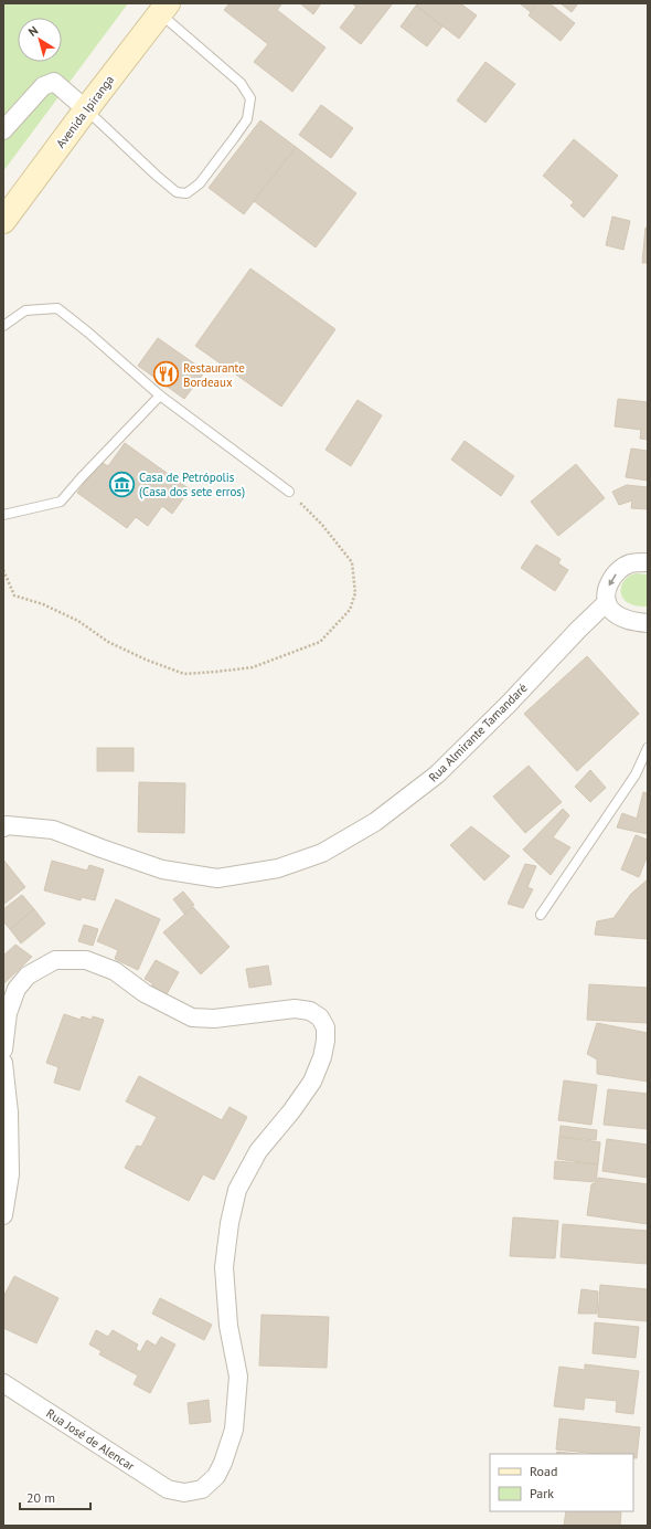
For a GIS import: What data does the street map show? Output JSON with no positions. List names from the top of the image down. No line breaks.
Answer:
{"streets":{"main road":["Avenida Ipiranga"],"street":["Rua Almirante Tamandaré","Rua José de Alencar"]},"places":{"restaurant":["Restaurante Bordeaux"],"museum":["Casa de Petrópolis (Casa dos sete erros)"]},"legend":["Road","Park"],"scale_bar":"20 m","north":"top left"}
